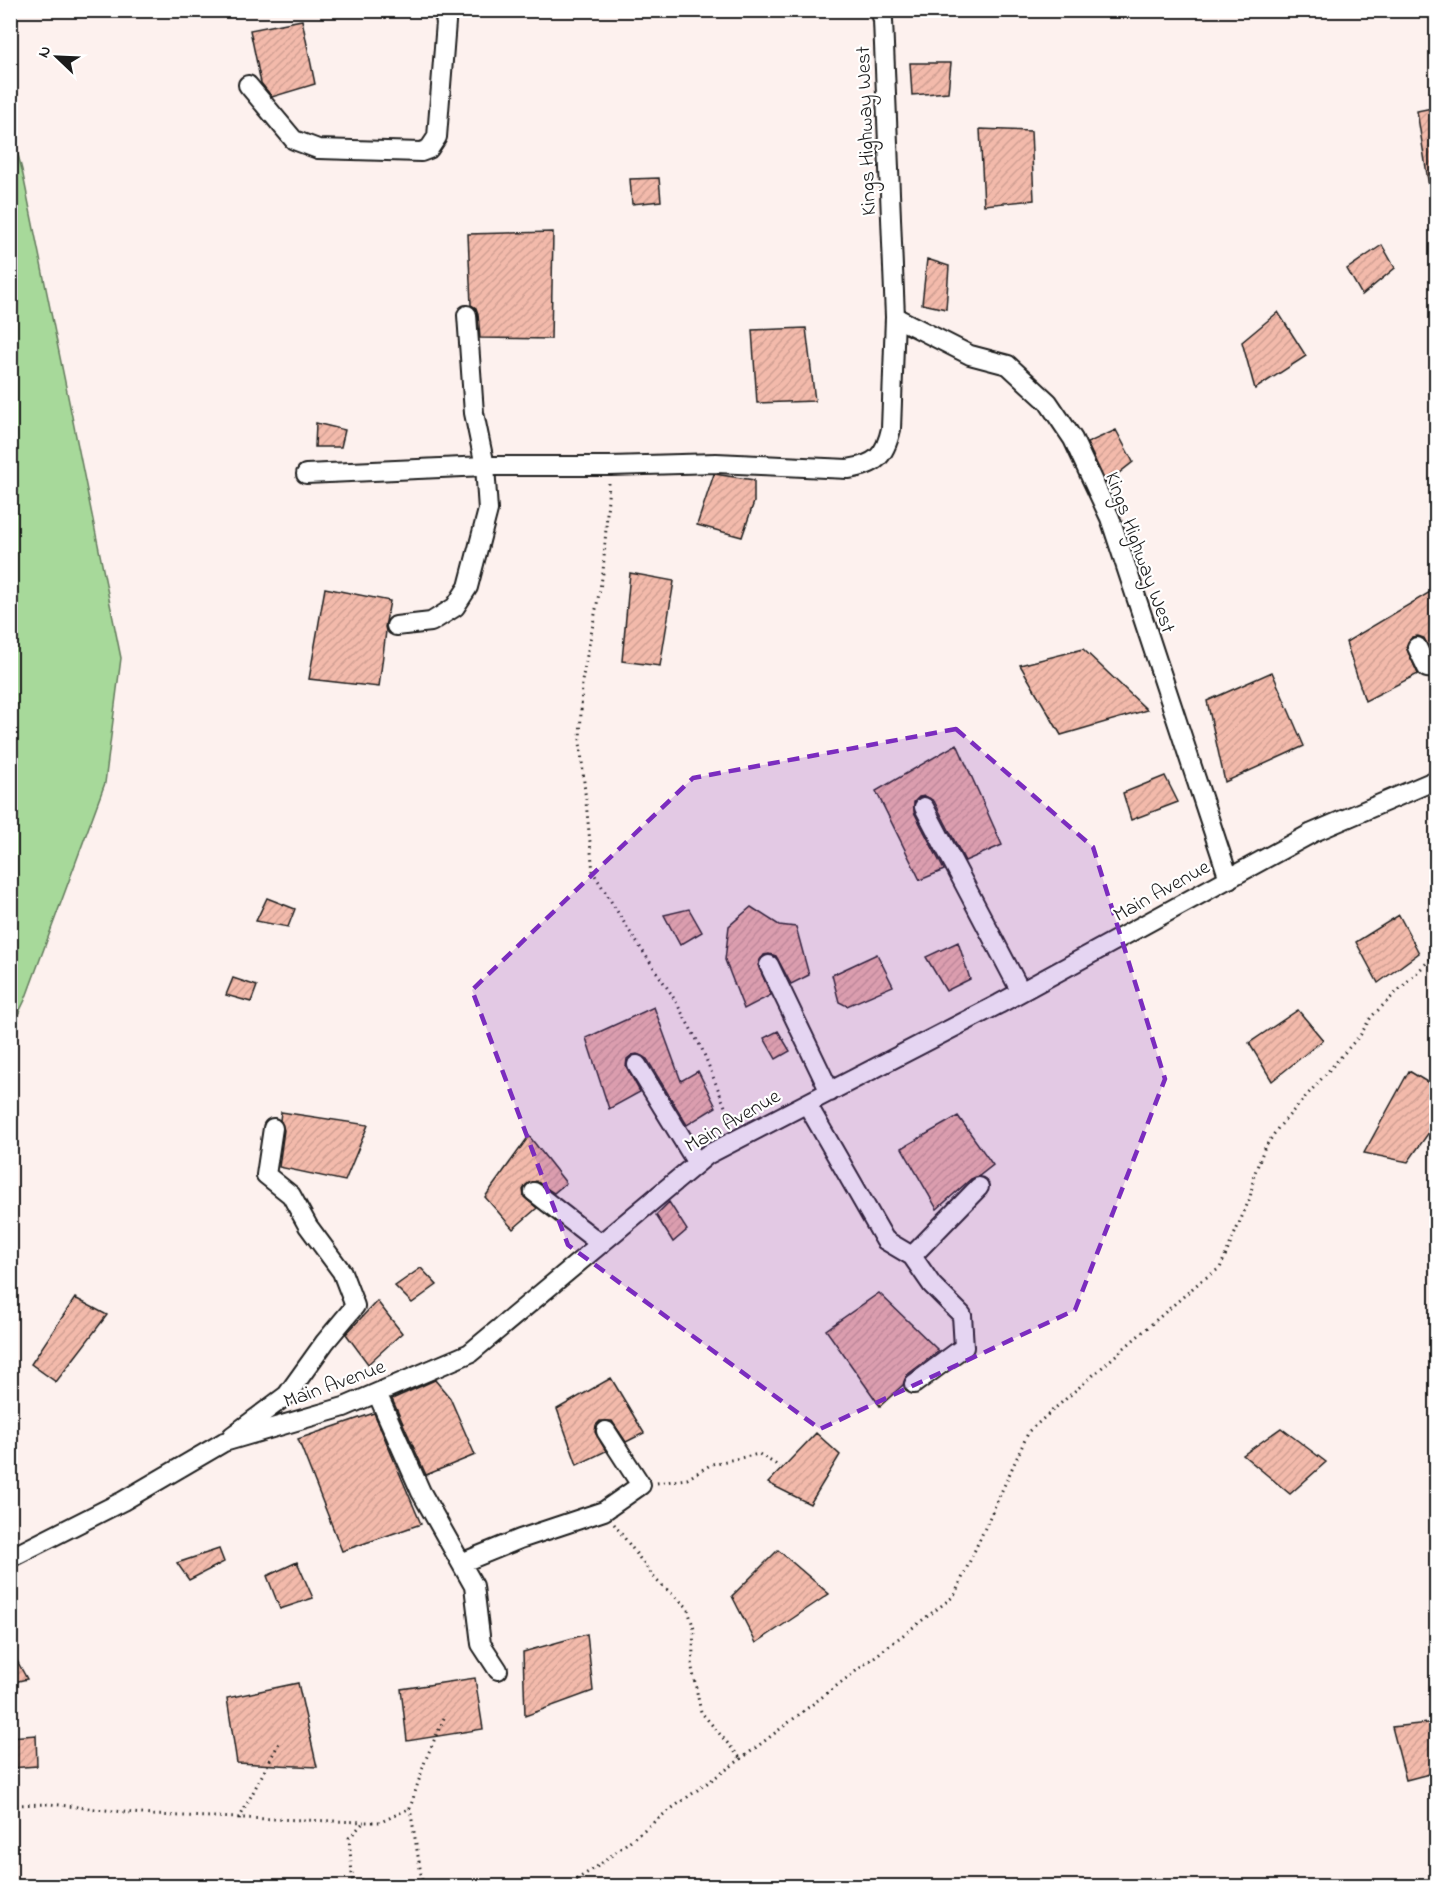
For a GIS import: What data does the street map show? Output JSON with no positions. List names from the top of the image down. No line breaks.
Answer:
{"streets":{"street":["Kings Highway West","Main Avenue"]},"crossings":[["Kings Highway West","Main Avenue"]],"north":"top left"}
